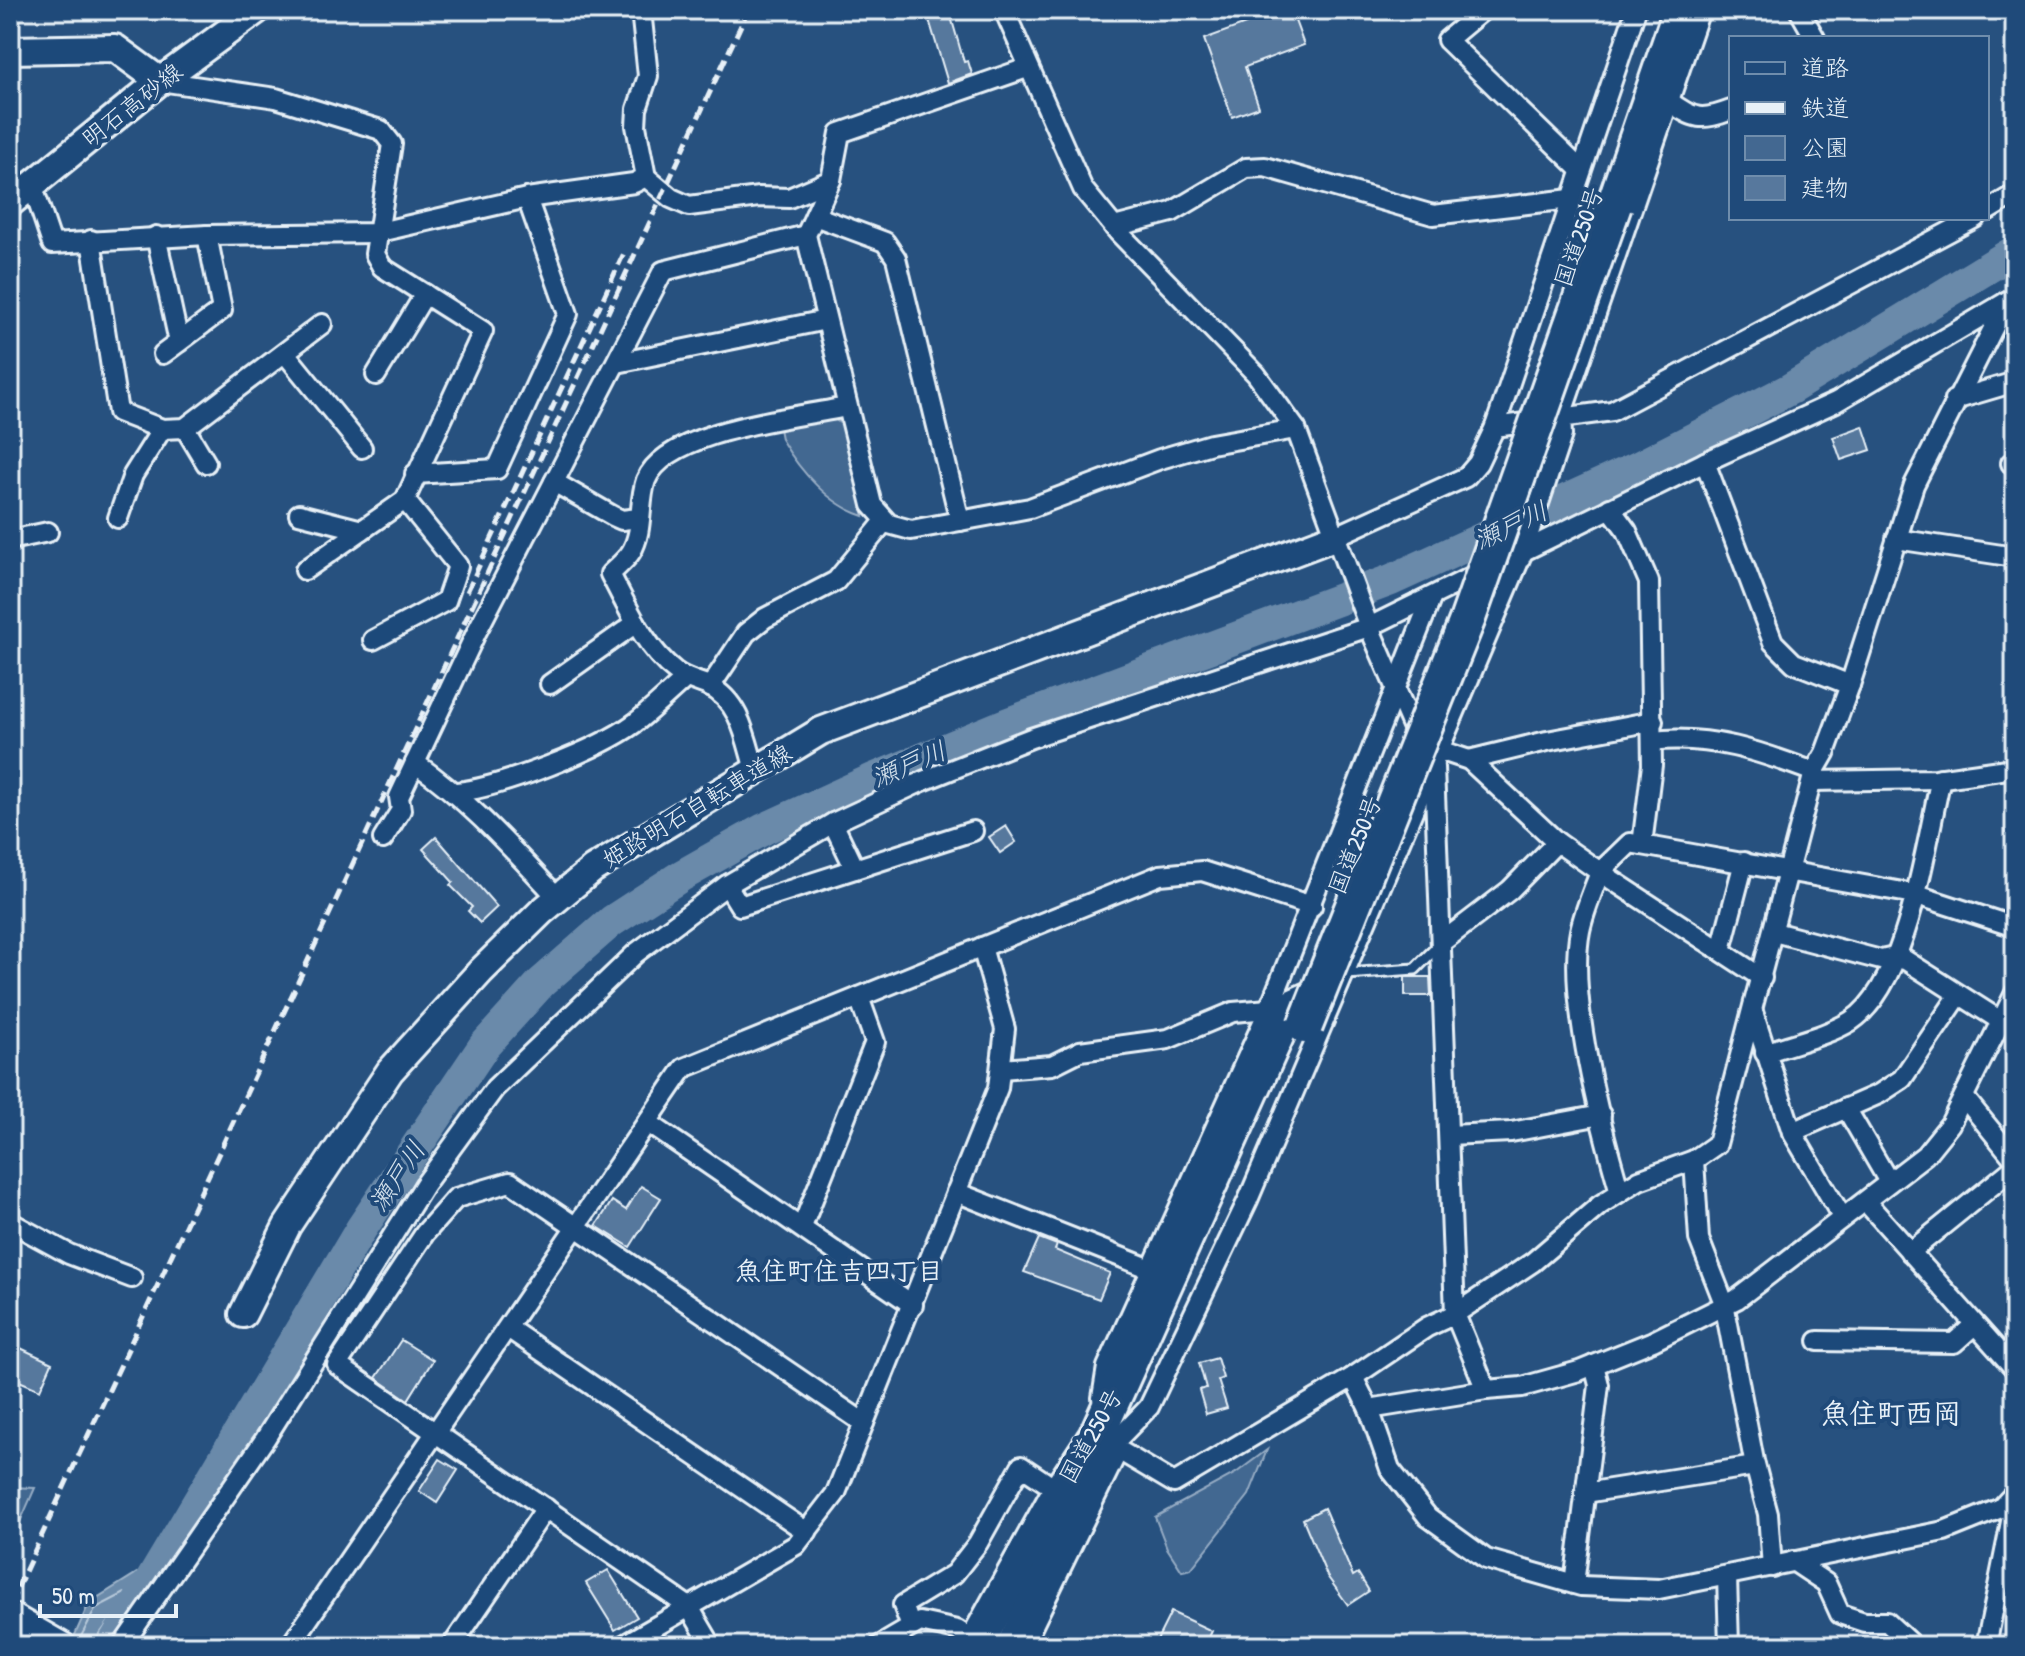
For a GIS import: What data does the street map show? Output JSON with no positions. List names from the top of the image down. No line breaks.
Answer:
{"streets":{"highway":["国道250号"],"main road":["明石高砂線","姫路明石自転車道線"]},"districts":["魚住町住吉四丁目","魚住町西岡"],"water":["瀬戸川"],"legend":["道路","鉄道","公園","建物"],"scale_bar":"50 m"}
